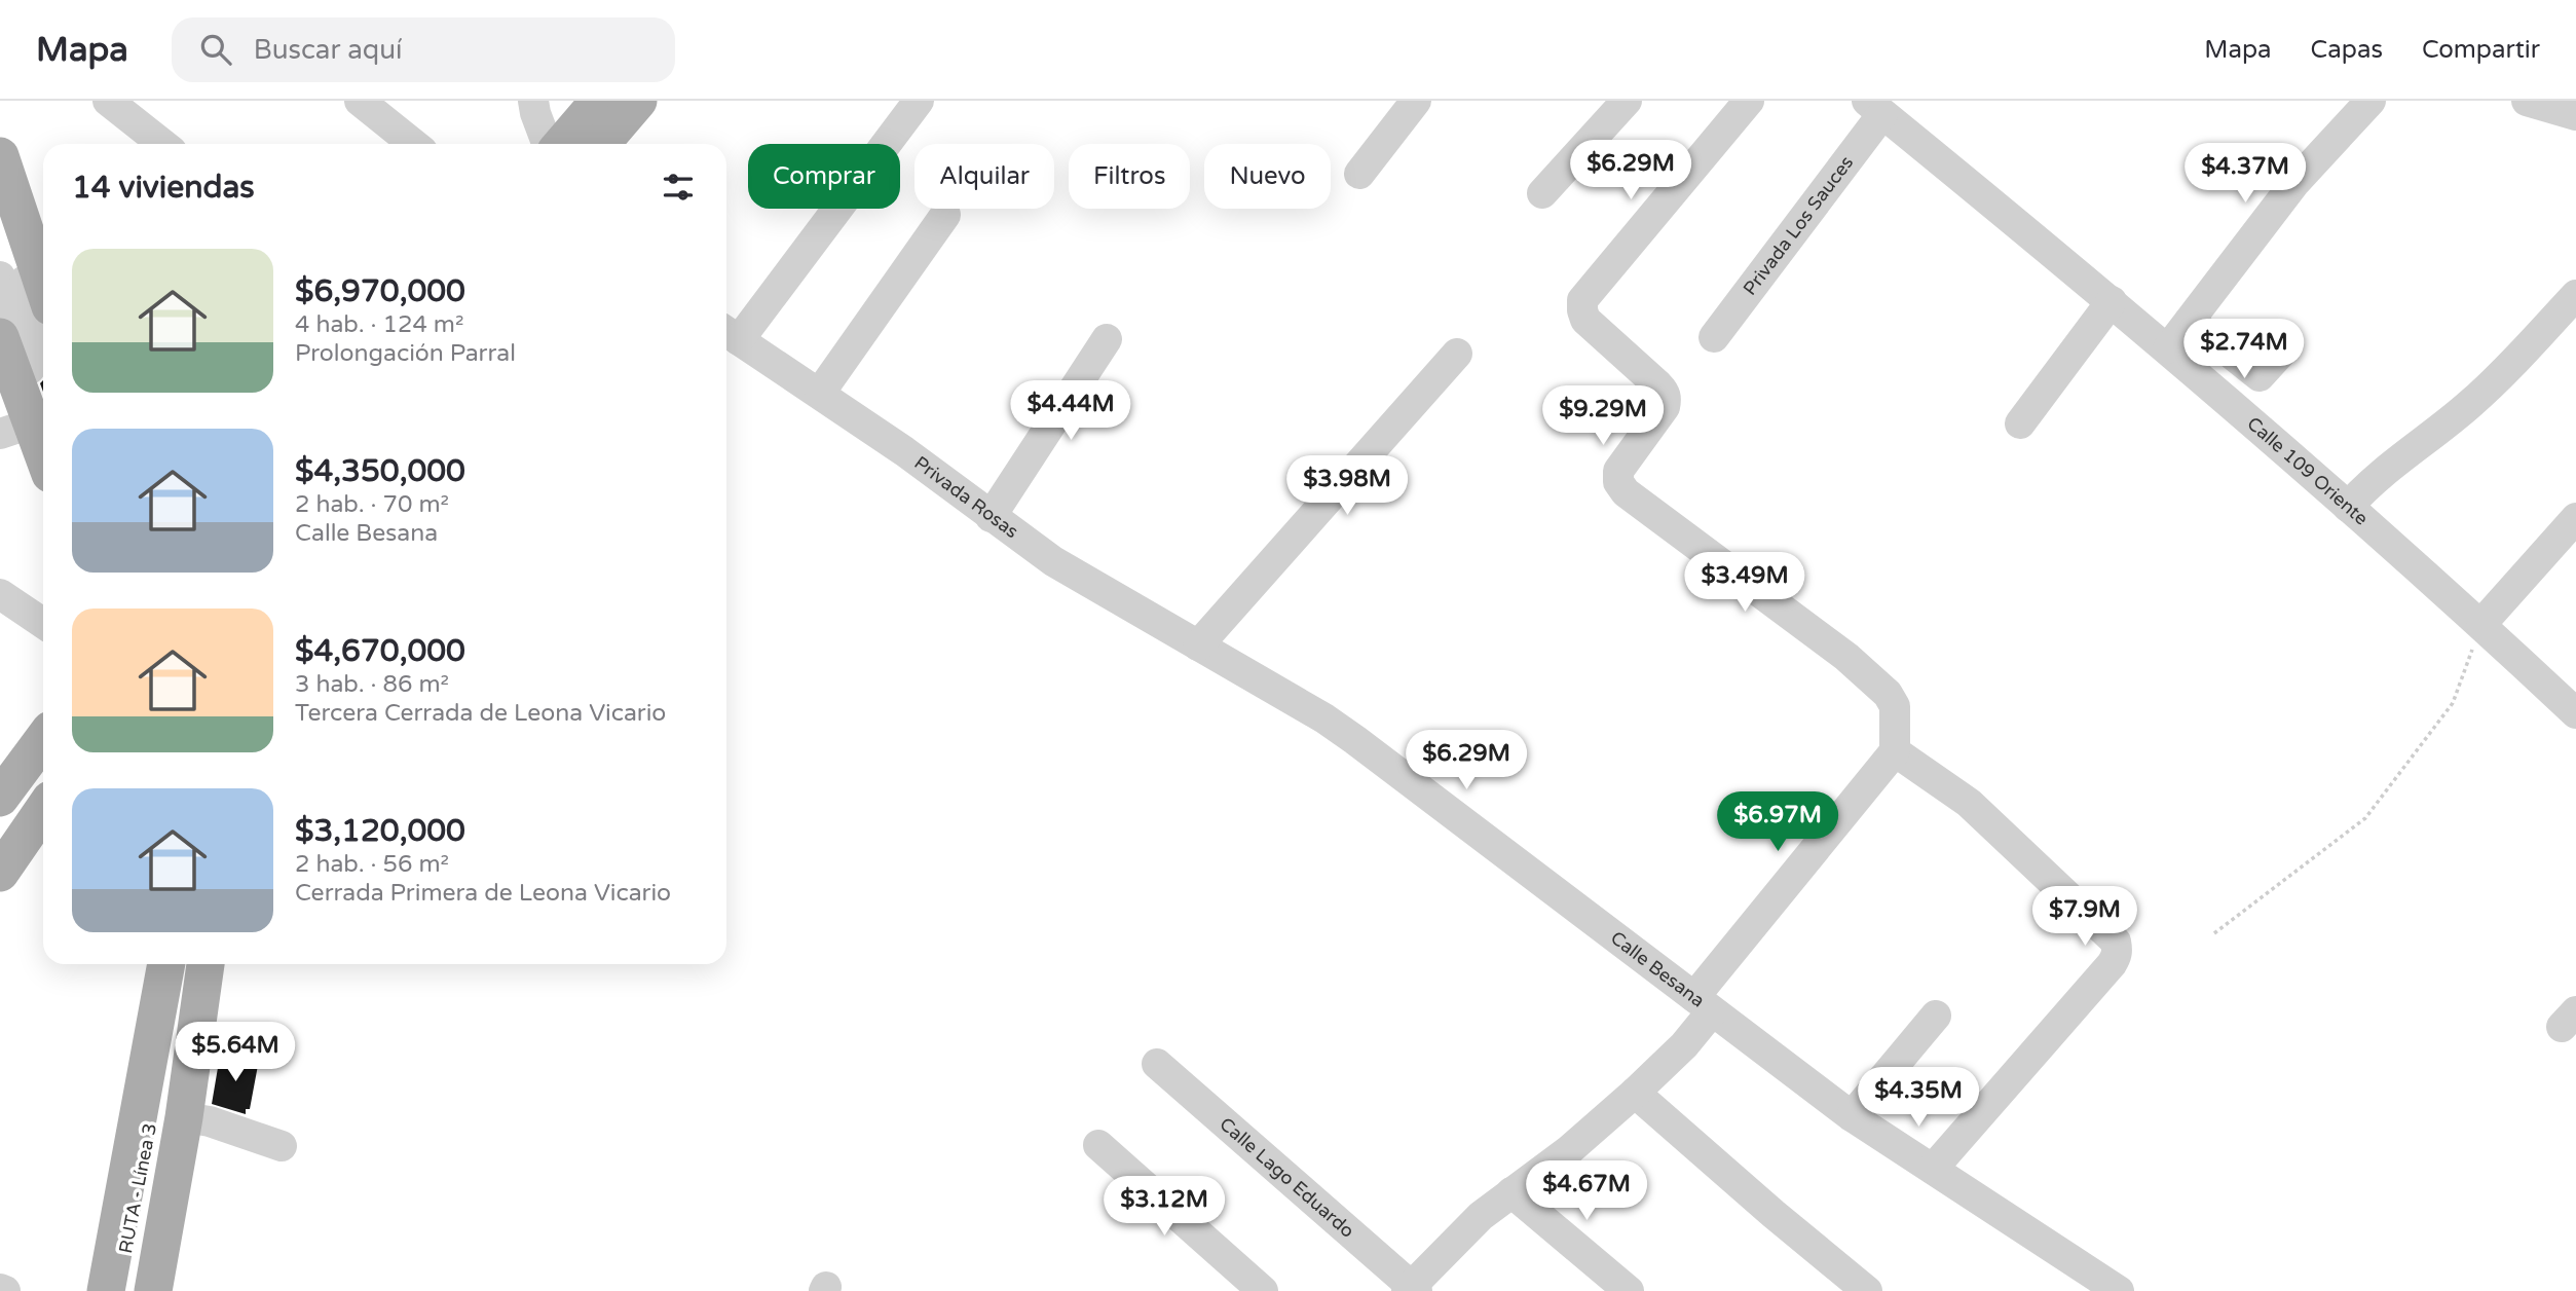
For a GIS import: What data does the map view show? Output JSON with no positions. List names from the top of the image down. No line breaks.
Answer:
{"streets":{"street":["Privada Los Sauces","Calle 109 Oriente","Privada Rosas","Calle Besana","Calle Lago Eduardo","RUTA - Línea 3"]},"crossings":[["Privada Los Sauces","Calle 109 Oriente"],["Privada Rosas","Calle Besana"]],"page":{"header":"Mapa","search":"Buscar aquí","nav":["Mapa","Capas","Compartir"],"price":["$6.29M","$4.37M","$2.74M","$4.44M","$9.29M","$3.98M","$3.49M","$6.29M","$6.97M","$7.9M","$5.64M","$4.35M","$4.67M","$3.12M"],"chip":["Comprar","Alquilar","Filtros","Nuevo"],"heading":"14 viviendas","list":[{"name":"$6,970,000","note":"4 hab. · 124 m² · Prolongación Parral"},{"name":"$4,350,000","note":"2 hab. · 70 m² · Calle Besana"},{"name":"$4,670,000","note":"3 hab. · 86 m² · Tercera Cerrada de Leona Vicario"},{"name":"$3,120,000","note":"2 hab. · 56 m² · Cerrada Primera de Leona Vicario"}]}}
